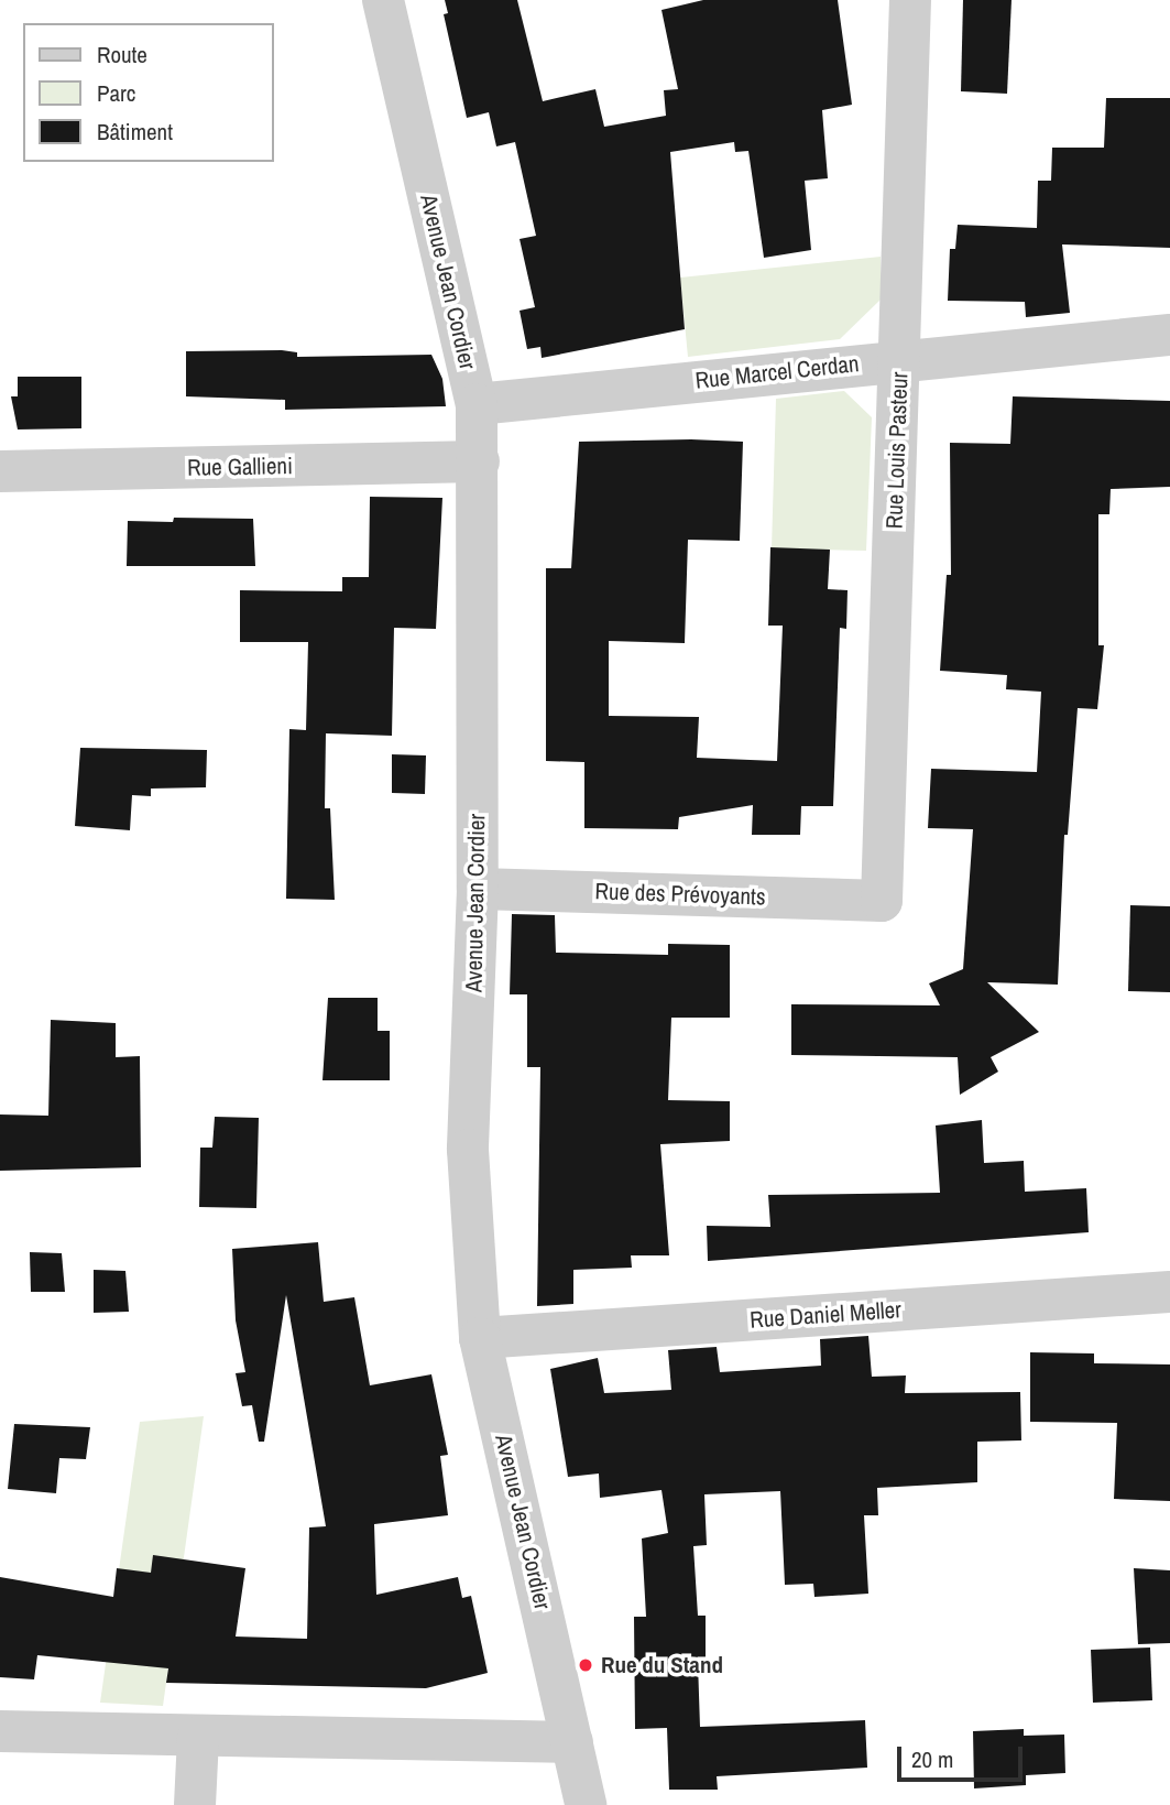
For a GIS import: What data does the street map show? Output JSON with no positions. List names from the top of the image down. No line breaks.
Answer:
{"streets":{"street":["Avenue Jean Cordier","Rue Marcel Cerdan","Rue Louis Pasteur","Rue Gallieni","Rue des Prévoyants","Rue Daniel Meller"]},"crossings":[["Avenue Jean Cordier","Rue Marcel Cerdan"],["Avenue Jean Cordier","Rue Gallieni"],["Avenue Jean Cordier","Rue des Prévoyants"],["Avenue Jean Cordier","Rue Daniel Meller"],["Rue Marcel Cerdan","Rue Louis Pasteur"],["Rue Louis Pasteur","Rue des Prévoyants"]],"places":["Rue du Stand"],"legend":["Route","Parc","Bâtiment"],"scale_bar":"20 m"}
